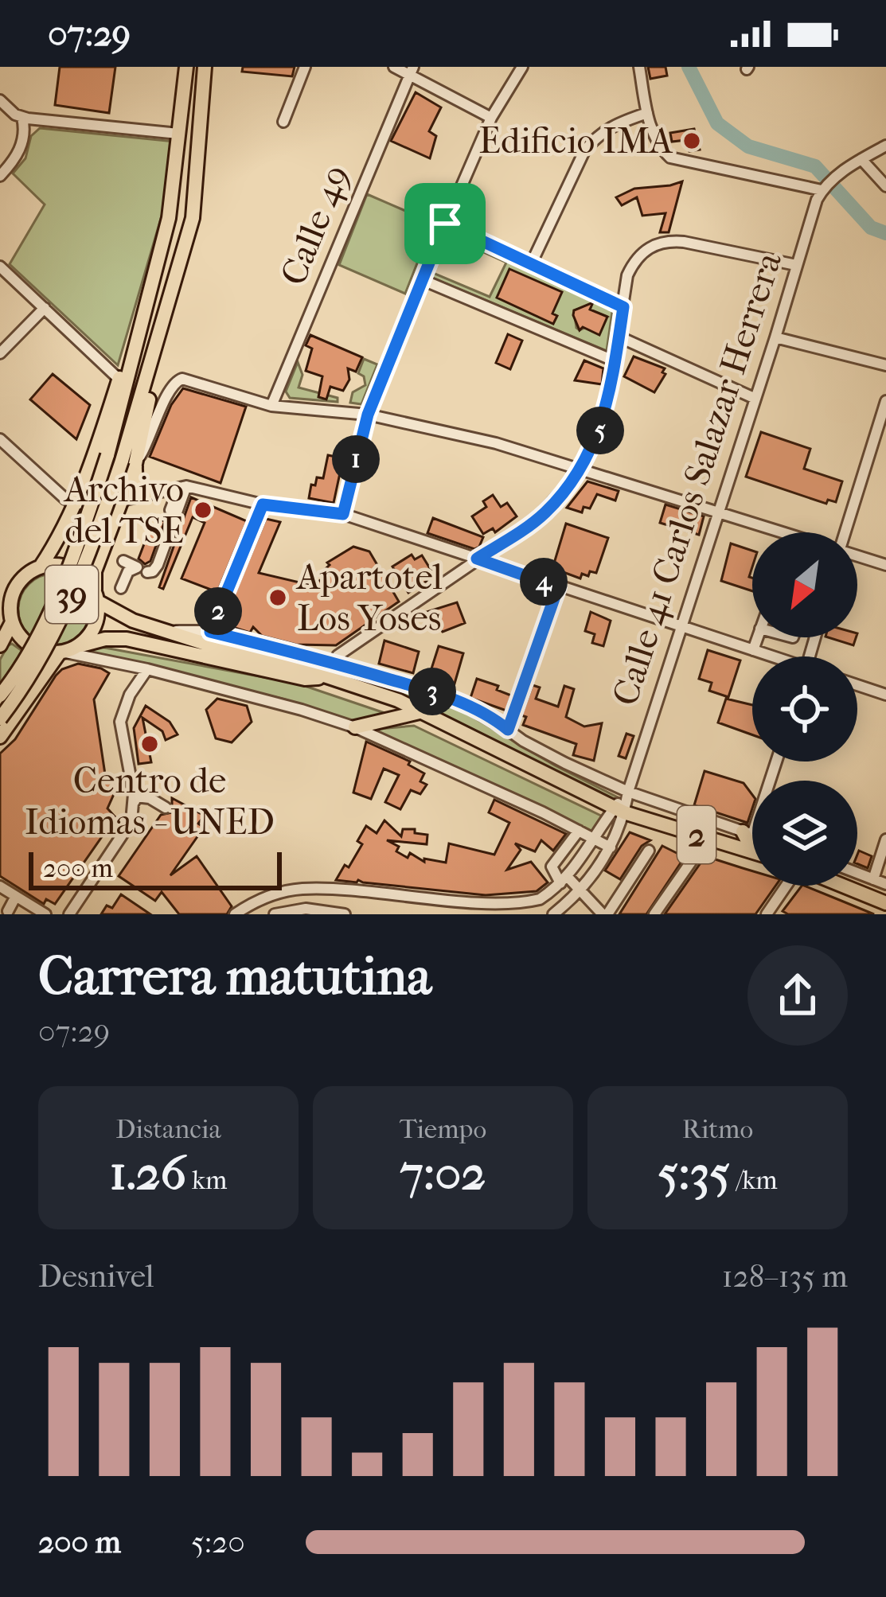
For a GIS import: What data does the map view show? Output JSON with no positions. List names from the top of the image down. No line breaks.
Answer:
{"streets":{"highway":["39","2"],"street":["Calle 49","Calle 41 Carlos Salazar Herrera"]},"places":["Edificio IMA","Archivo del TSE","Apartotel Los Yoses","Centro de Idiomas - UNED"],"scale_bar":"200 m","north":"bottom left","page":{"status":"07:29","pins":["5","1","4","2","3"],"scale":"200 m","heading":["Carrera matutina","07:29"],"stats":[["Distancia","1.26 km"],["Tiempo","7:02"],["Ritmo","5:35 /km"]],"chart":["Desnivel","128–135 m"],"list":[{"name":"200 m","note":"5:20"}]}}
